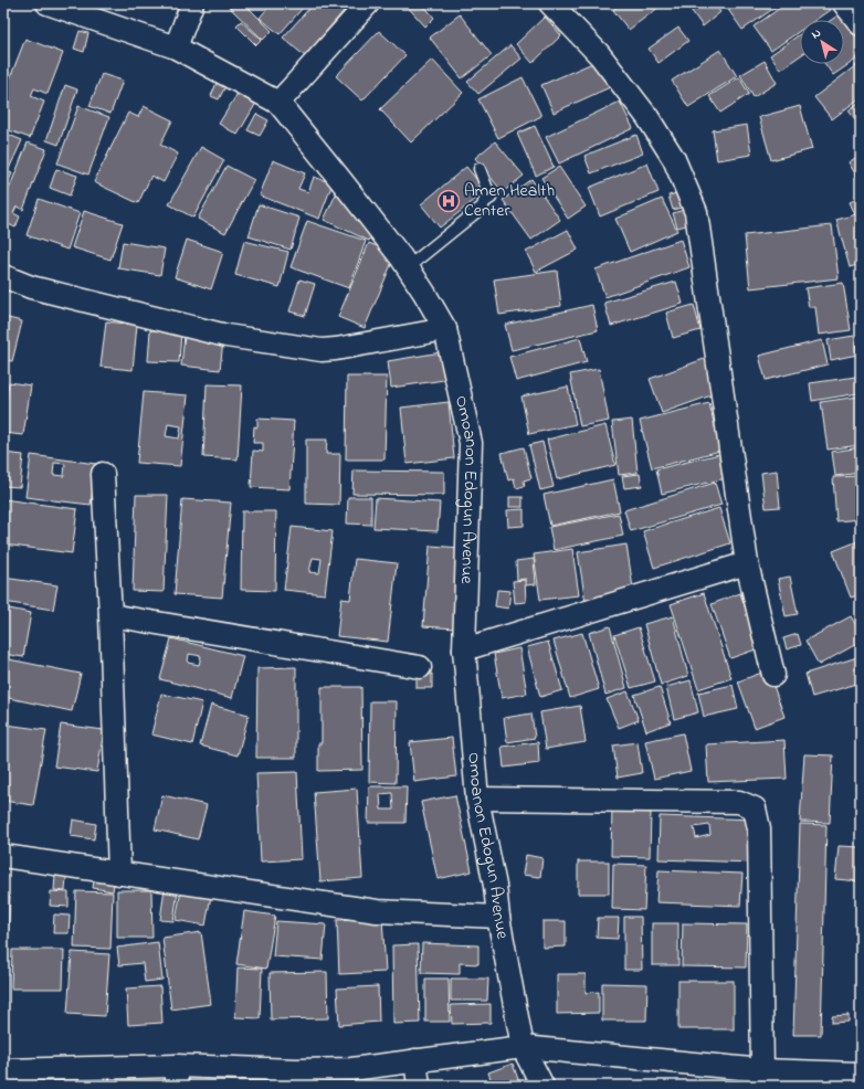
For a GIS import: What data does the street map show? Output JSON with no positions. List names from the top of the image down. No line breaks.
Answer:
{"streets":{"street":["Omoanon Edogun Avenue"]},"places":{"hospital":["Amen Health Center"]},"north":"top left"}
